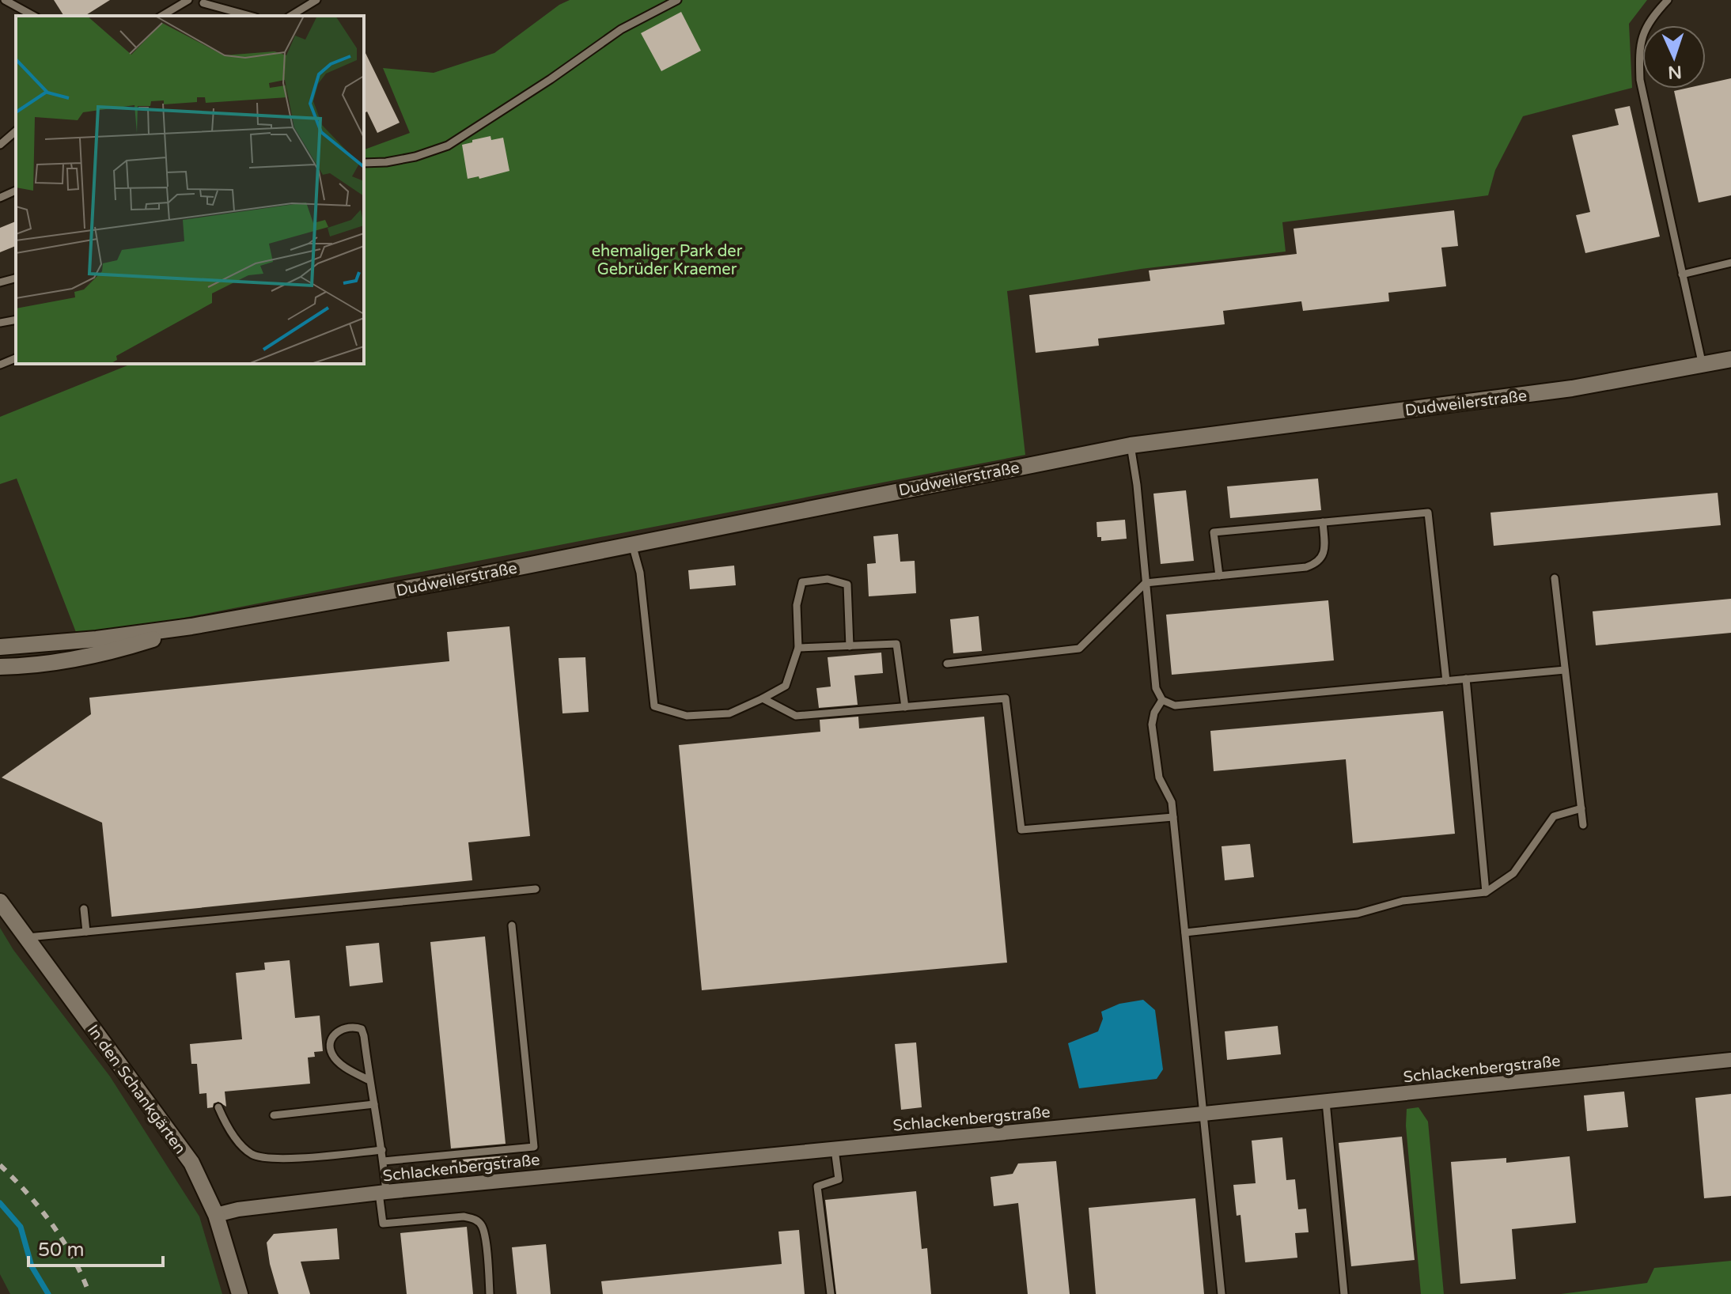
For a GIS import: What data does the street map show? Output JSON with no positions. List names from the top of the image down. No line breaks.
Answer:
{"streets":{"main road":["Dudweilerstraße","In den Schankgärten"],"street":["Schlackenbergstraße"]},"crossings":[["Schlackenbergstraße","In den Schankgärten"]],"parks":["ehemaliger Park der Gebrüder Kraemer"],"scale_bar":"50 m","north":"bottom"}
